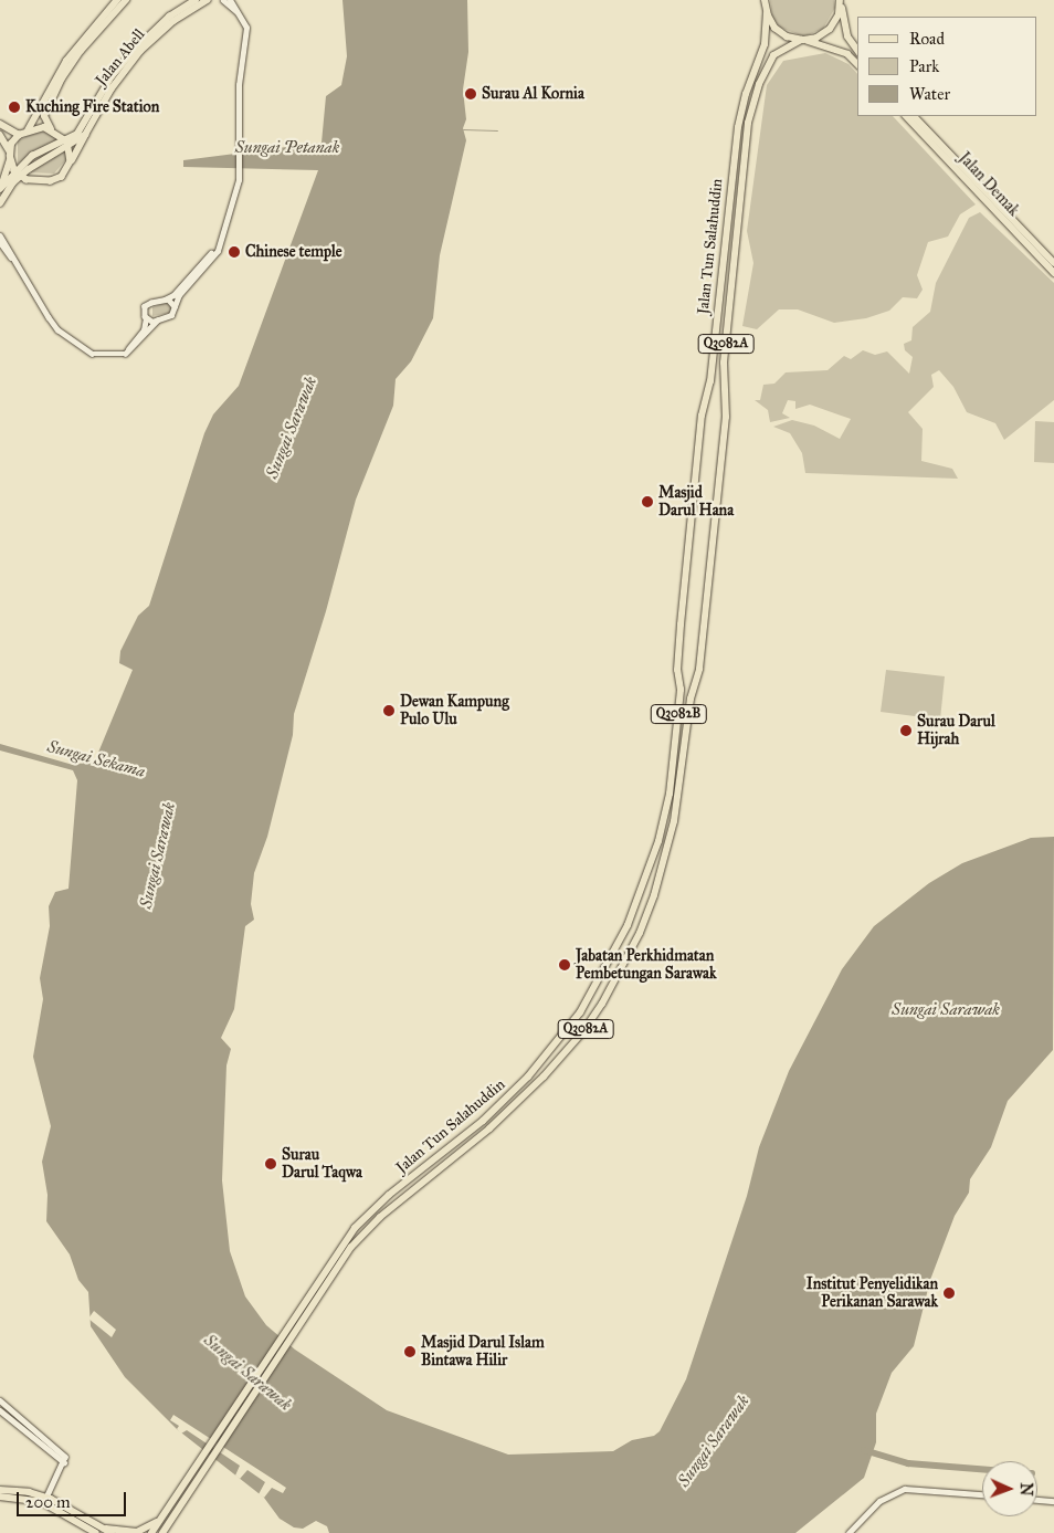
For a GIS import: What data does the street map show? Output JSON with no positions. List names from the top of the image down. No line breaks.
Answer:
{"streets":{"highway":["Jalan Demak","Jalan Tun Salahuddin","Q3082A","Q3082B"],"main road":["Jalan Abell"]},"water":["Sungai Petanak","Sungai Sarawak","Sungai Sekama"],"places":["Surau Al Kornia","Kuching Fire Station","Chinese temple","Masjid Darul Hana","Dewan Kampung Pulo Ulu","Surau Darul Hijrah","Jabatan Perkhidmatan Pembetungan Sarawak","Surau Darul Taqwa","Institut Penyelidikan Perikanan Sarawak","Masjid Darul Islam Bintawa Hilir"],"legend":["Road","Park","Water"],"scale_bar":"200 m","north":"right"}
